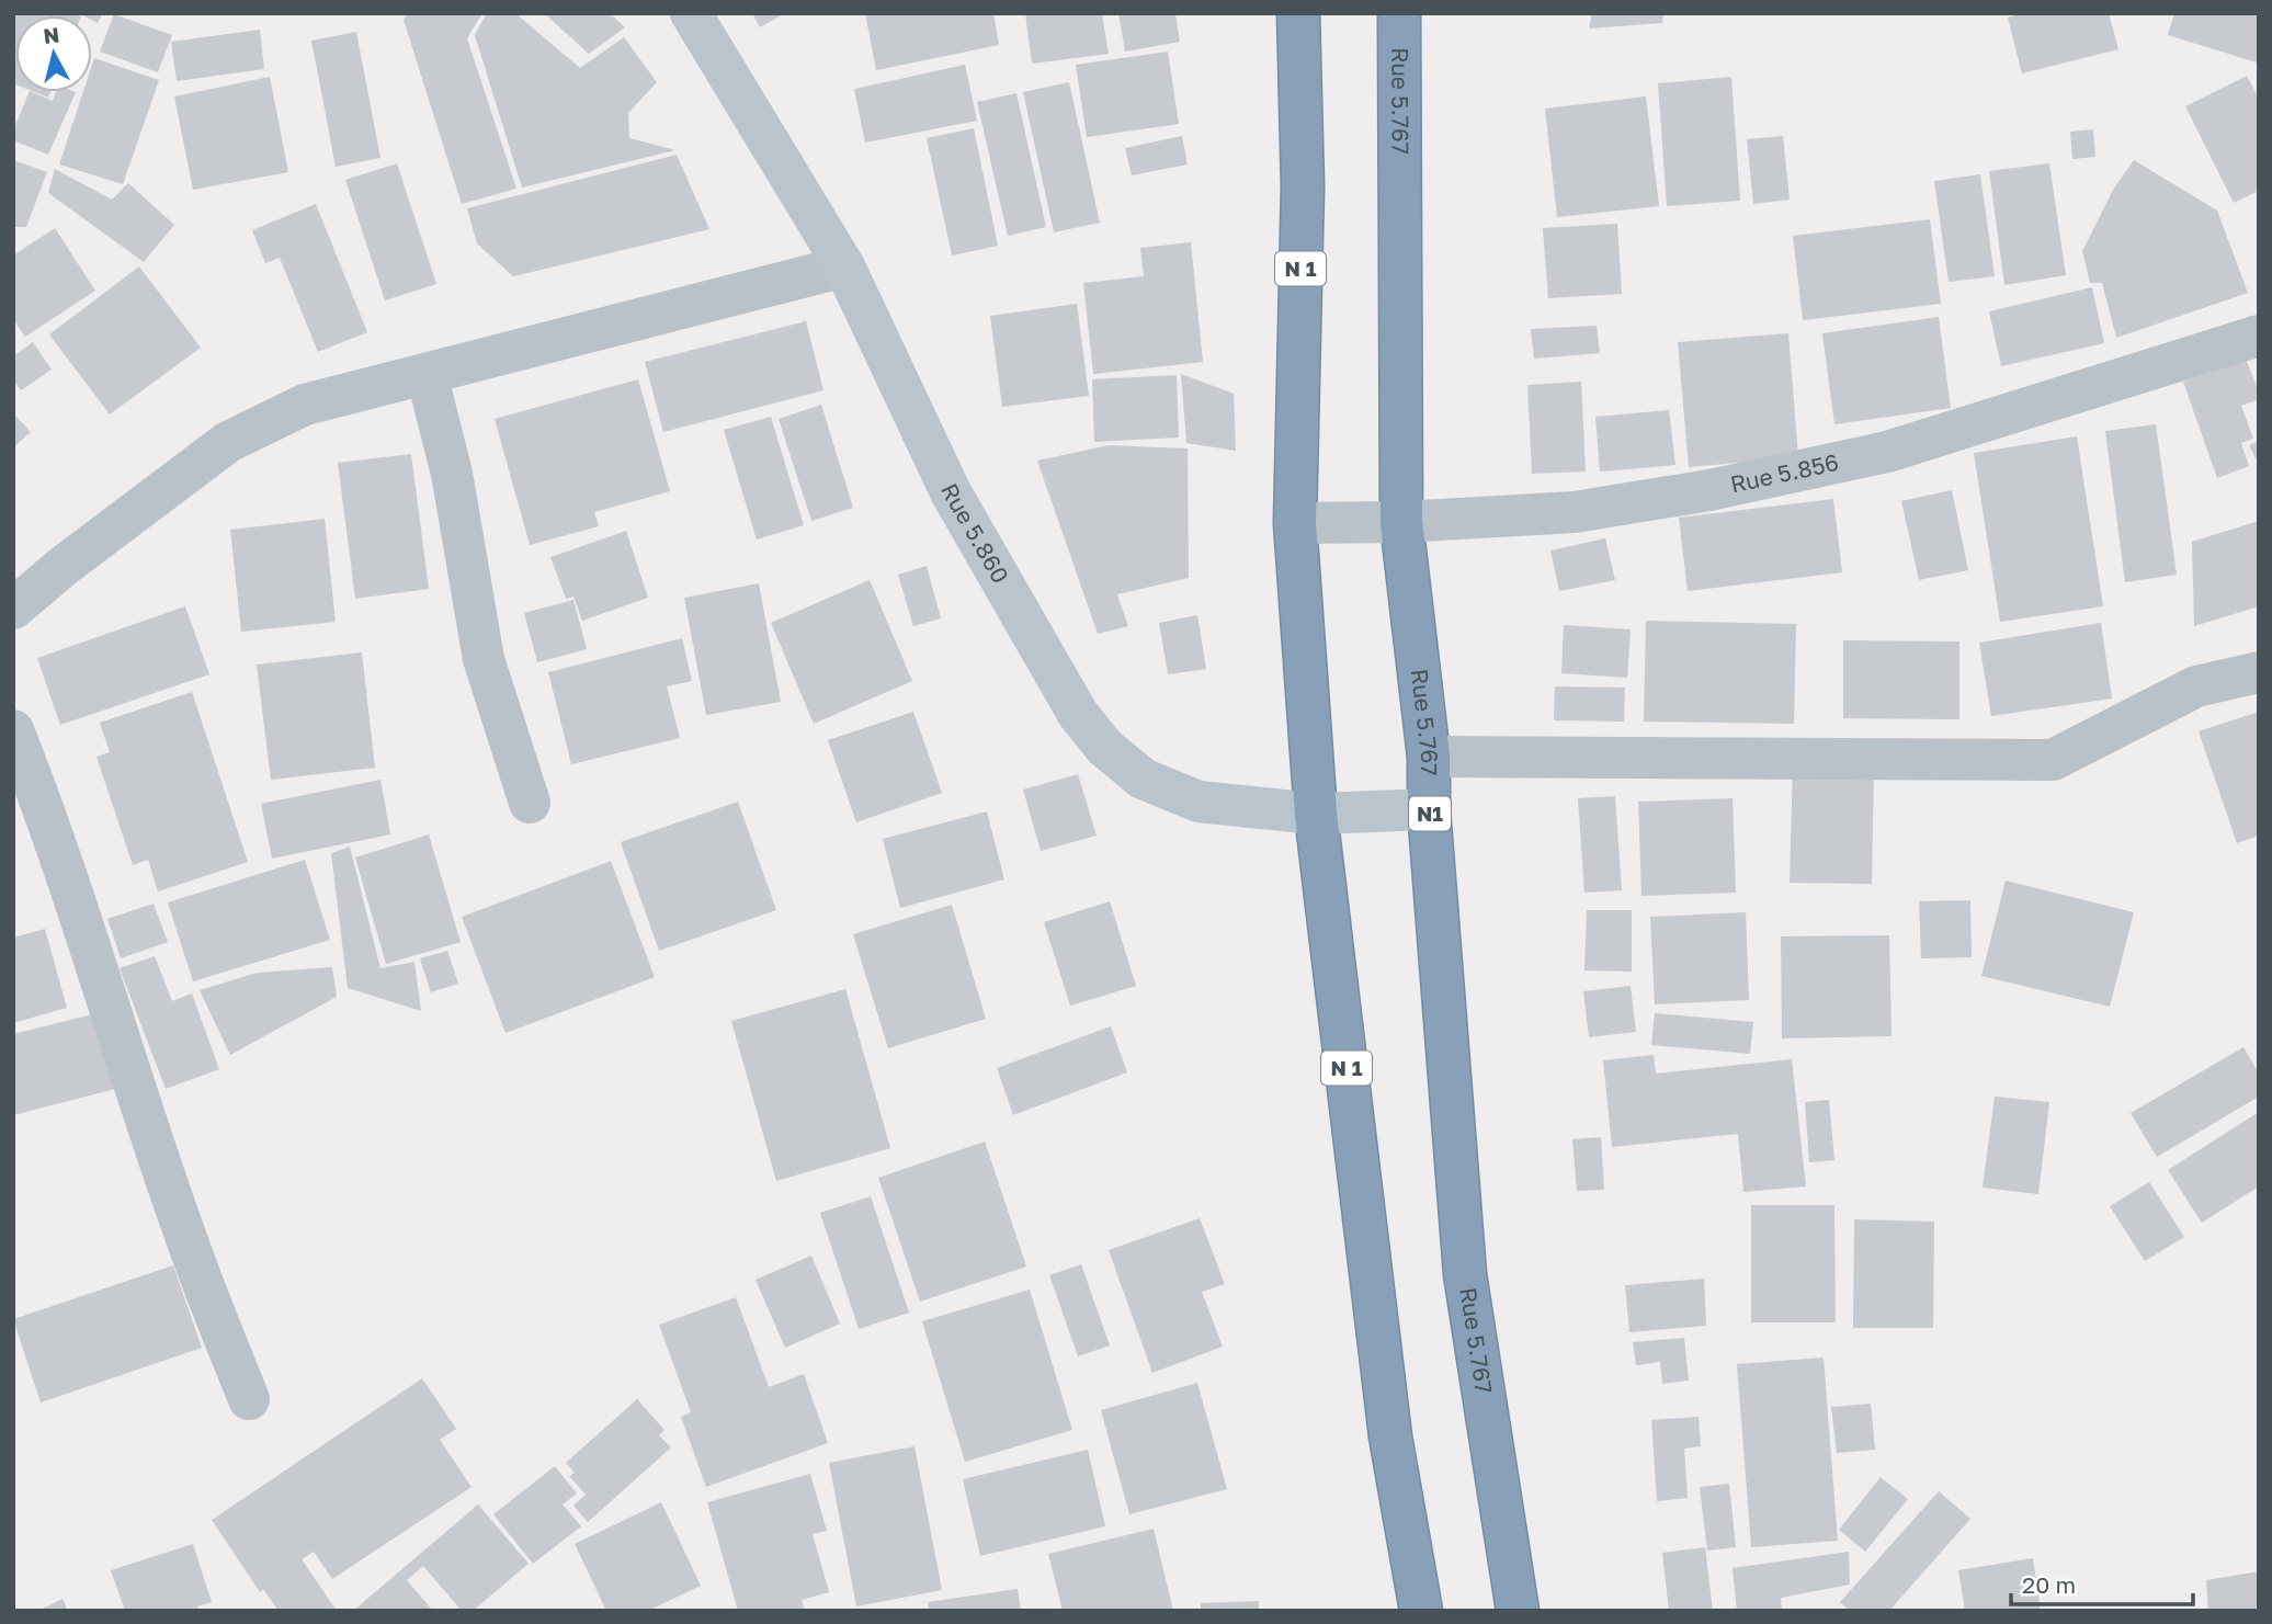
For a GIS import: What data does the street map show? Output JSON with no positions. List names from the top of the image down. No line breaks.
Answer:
{"streets":{"highway":["Rue 5.767","N 1","N1"],"street":["Rue 5.856","Rue 5.860"]},"crossings":[["Rue 5.767","Rue 5.856"],["Rue 5.767","Rue 5.860"],["N 1","Rue 5.856"],["N 1","Rue 5.860"]],"scale_bar":"20 m","north":"top"}
